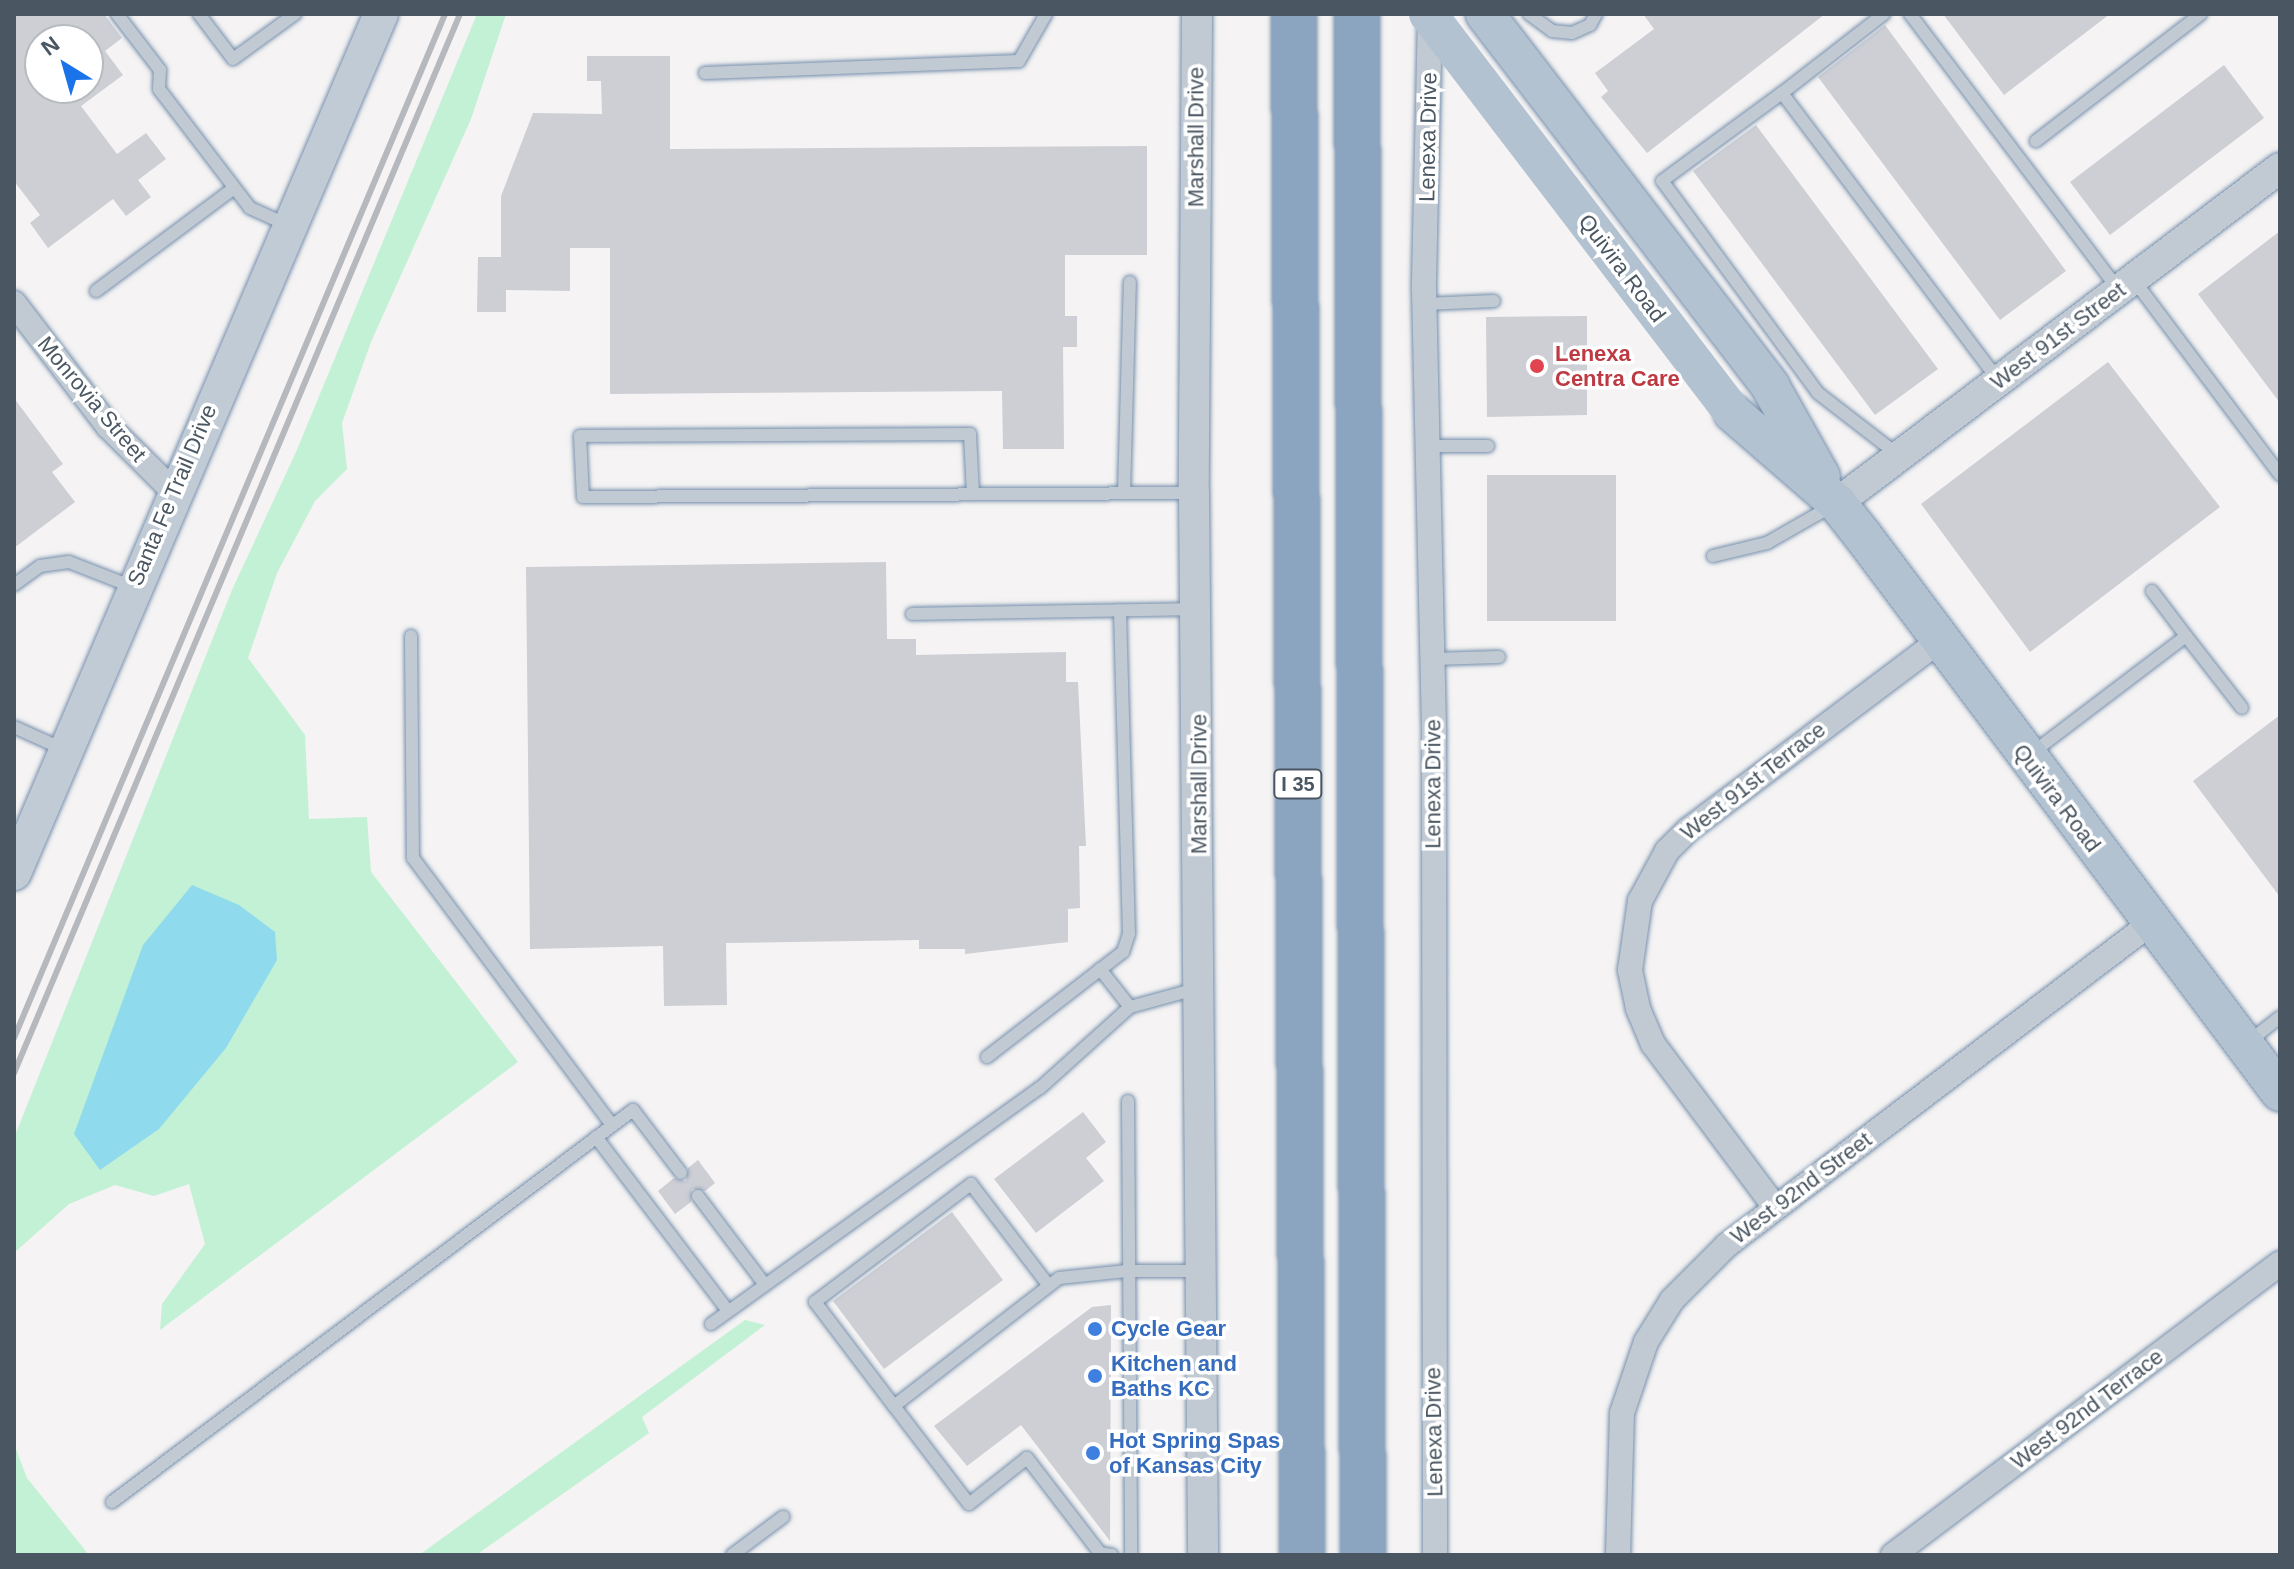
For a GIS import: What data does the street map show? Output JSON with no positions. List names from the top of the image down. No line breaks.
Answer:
{"streets":{"highway":["I 35"],"main road":["Quivira Road","Santa Fe Trail Drive"],"street":["Marshall Drive","Lenexa Drive","West 91st Street","Monrovia Street","West 91st Terrace","West 92nd Street","West 92nd Terrace"]},"crossings":[["Lenexa Drive","Quivira Road"],["Quivira Road","West 91st Street"],["Quivira Road","West 91st Terrace"],["Quivira Road","West 92nd Street"],["Monrovia Street","Santa Fe Trail Drive"],["West 91st Terrace","West 92nd Street"]],"places":["Lenexa Centra Care","Cycle Gear","Kitchen and Baths KC","Hot Spring Spas of Kansas City"],"north":"top left"}
